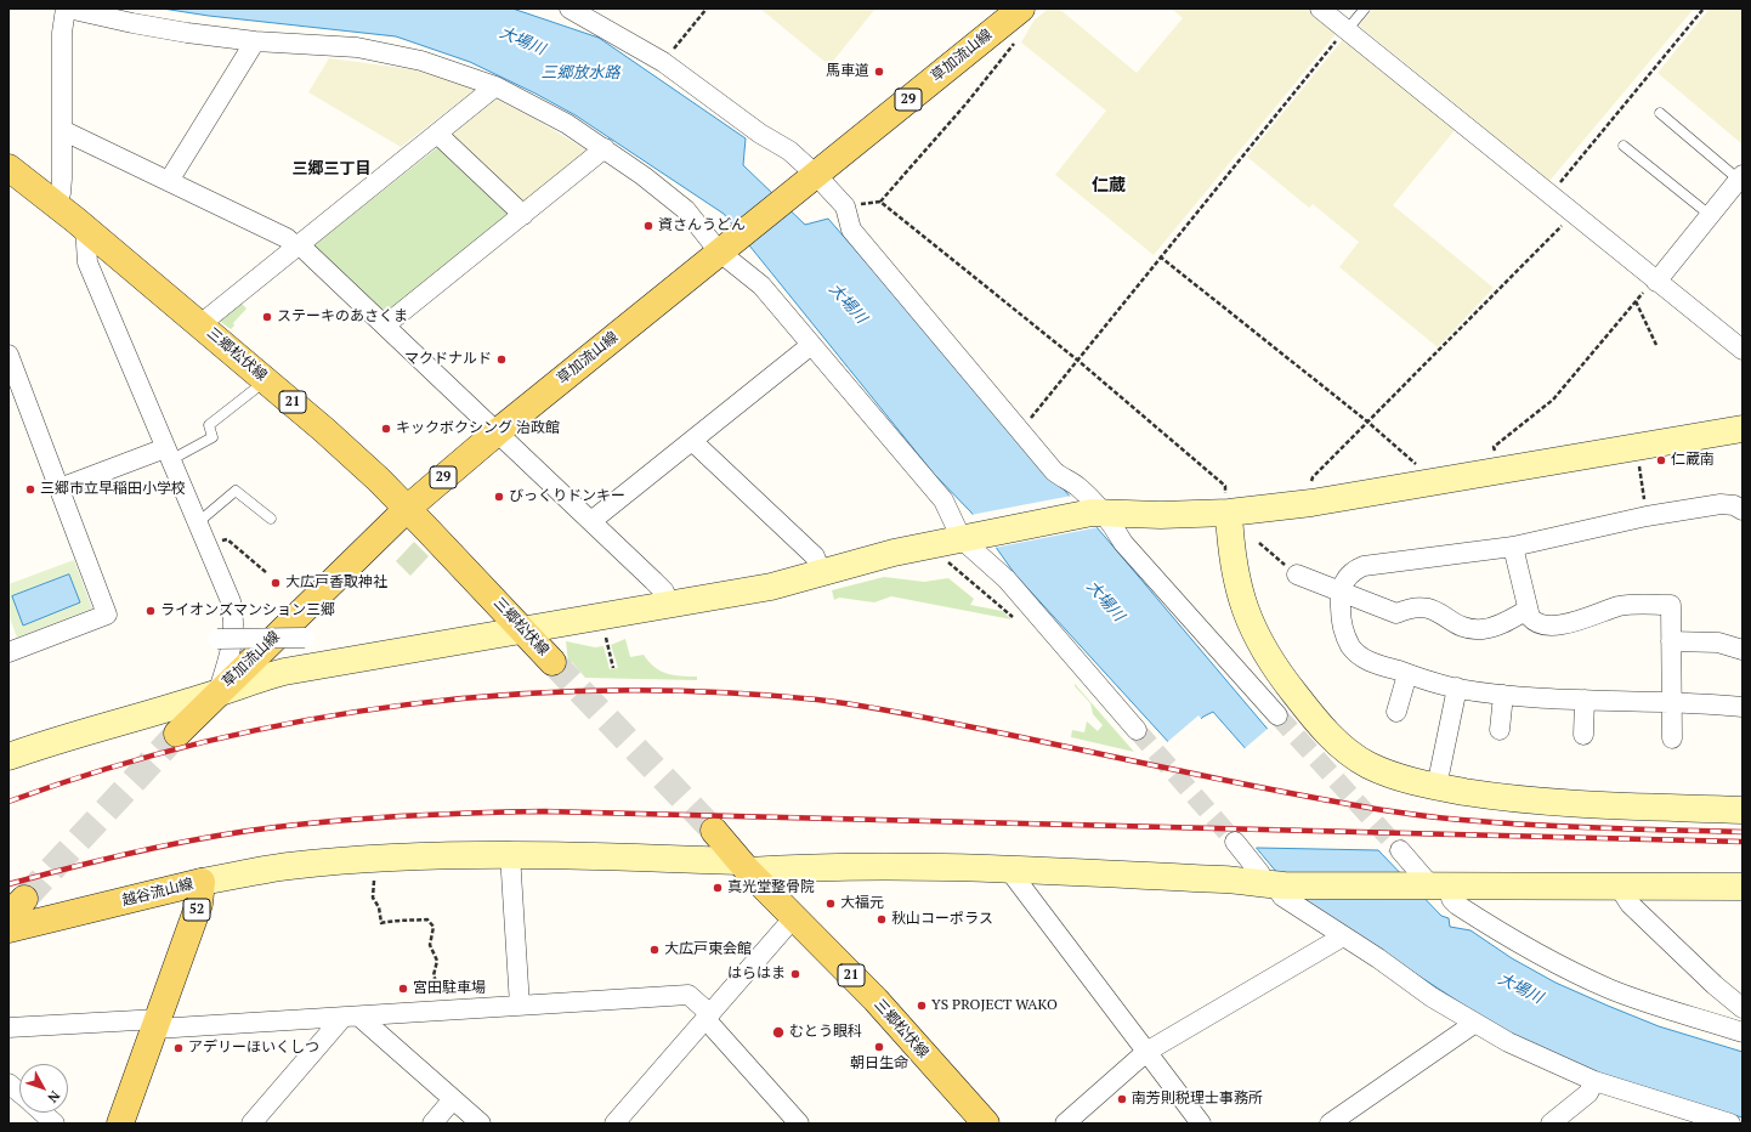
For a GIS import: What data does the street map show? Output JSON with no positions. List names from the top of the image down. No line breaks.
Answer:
{"streets":{"main road":["草加流山線","29","三郷松伏線","21","越谷流山線","52"]},"crossings":[["草加流山線","三郷松伏線"]],"districts":["三郷三丁目","仁蔵"],"water":["大場川","三郷放水路"],"places":["馬車道","資さんうどん","ステーキのあさくま","マクドナルド","キックボクシング 治政館","仁蔵南","三郷市立早稲田小学校","びっくりドンキー","大広戸香取神社","ライオンズマンション三郷","真光堂整骨院","大福元","秋山コーポラス","大広戸東会館","はらはま","宮田駐車場","YS PROJECT WAKO","むとう眼科","朝日生命","アデリーほいくしつ","南芳則税理士事務所"],"north":"bottom right"}
